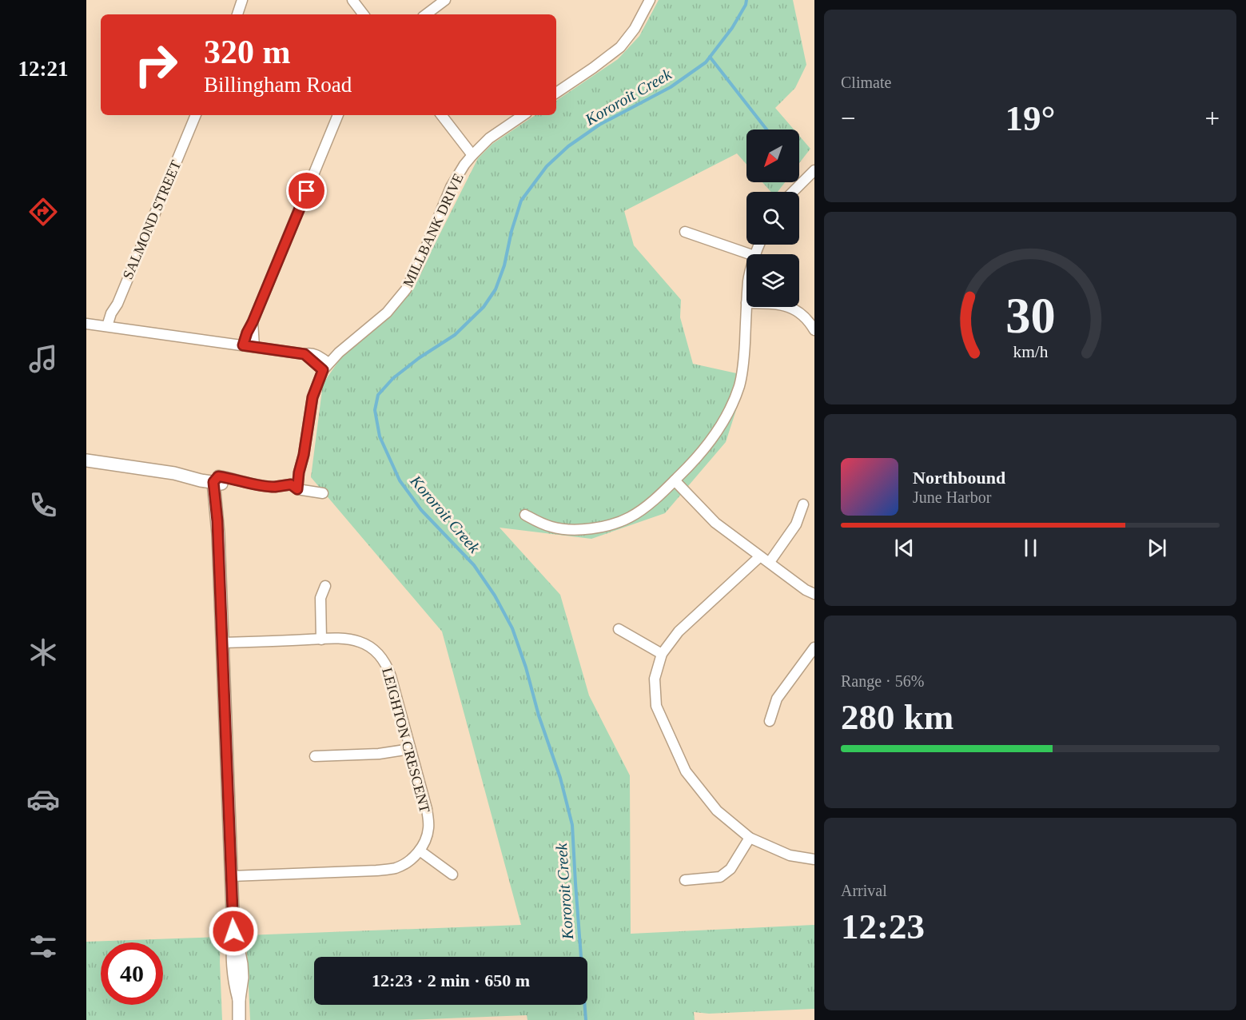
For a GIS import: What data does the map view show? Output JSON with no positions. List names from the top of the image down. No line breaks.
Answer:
{"streets":{"street":["SALMOND STREET","MILLBANK DRIVE","LEIGHTON CRESCENT"]},"water":["Kororoit Creek"],"north":"bottom left","page":{"tabs":"12:21","tile":["Climate",["Range · 56%","280 km"],["Arrival","12:23"]],"turn":["320 m","Billingham Road"],"heat":["−","19°","+"],"song":["Northbound","June Harbor"],"limit":"40","trip":"12:23 · 2 min · 650 m","gauge":["30","km/h"]}}
